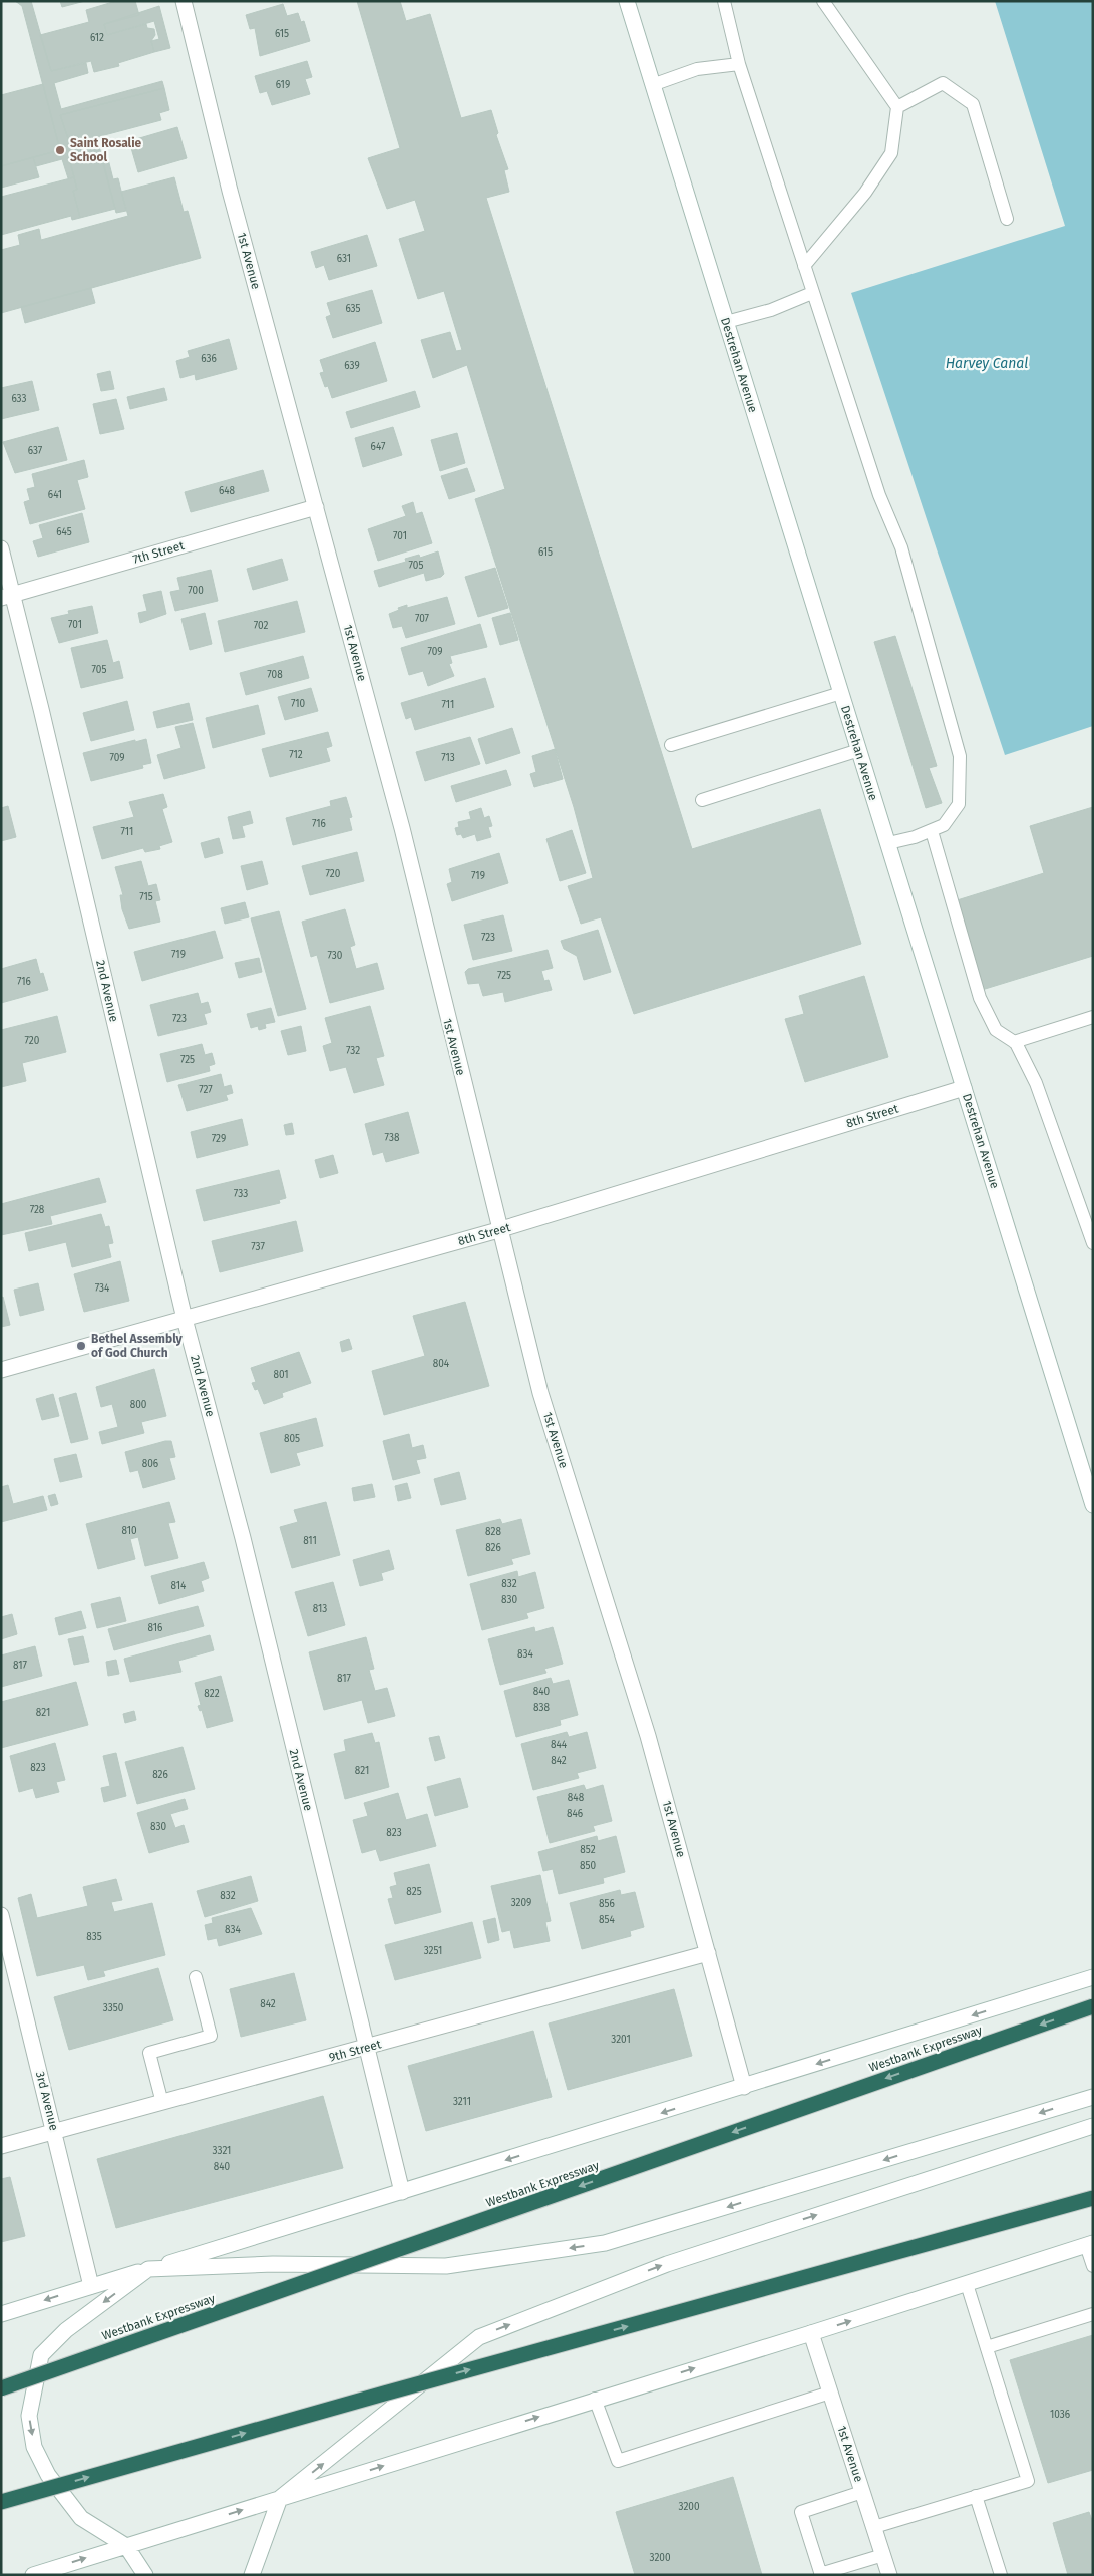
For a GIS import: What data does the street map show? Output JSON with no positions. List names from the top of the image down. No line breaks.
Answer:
{"streets":{"highway":["Westbank Expressway"],"street":["1st Avenue","Destrehan Avenue","7th Street","2nd Avenue","8th Street","9th Street","3rd Avenue"]},"crossings":[["1st Avenue","7th Street"],["1st Avenue","8th Street"],["1st Avenue","Westbank Expressway"],["1st Avenue","9th Street"],["Destrehan Avenue","8th Street"],["7th Street","2nd Avenue"],["2nd Avenue","8th Street"],["2nd Avenue","Westbank Expressway"],["2nd Avenue","9th Street"],["Westbank Expressway","3rd Avenue"],["9th Street","3rd Avenue"]],"water":["Harvey Canal"],"places":["Saint Rosalie School","Bethel Assembly of God Church"],"house_numbers":["615","612","619","631","635","636","639","633","647","637","648","641","645","701","615","705","700","707","701","702","709","705","708","710","711","712","709","713","716","711","720","719","715","723","719","730","725","716","723","720","732","725","727","738","729","733","728","737","734","804","801","800","805","806","810","828","811","826","832","814","830","813","816","834","817","817","840","822","838","821","844","842","823","821","826","848","846","830","823","852","850","825","832","3209","856","854","834","835","3251","842","3350","3201","3211","3321","840","1036","3200","3200"]}
